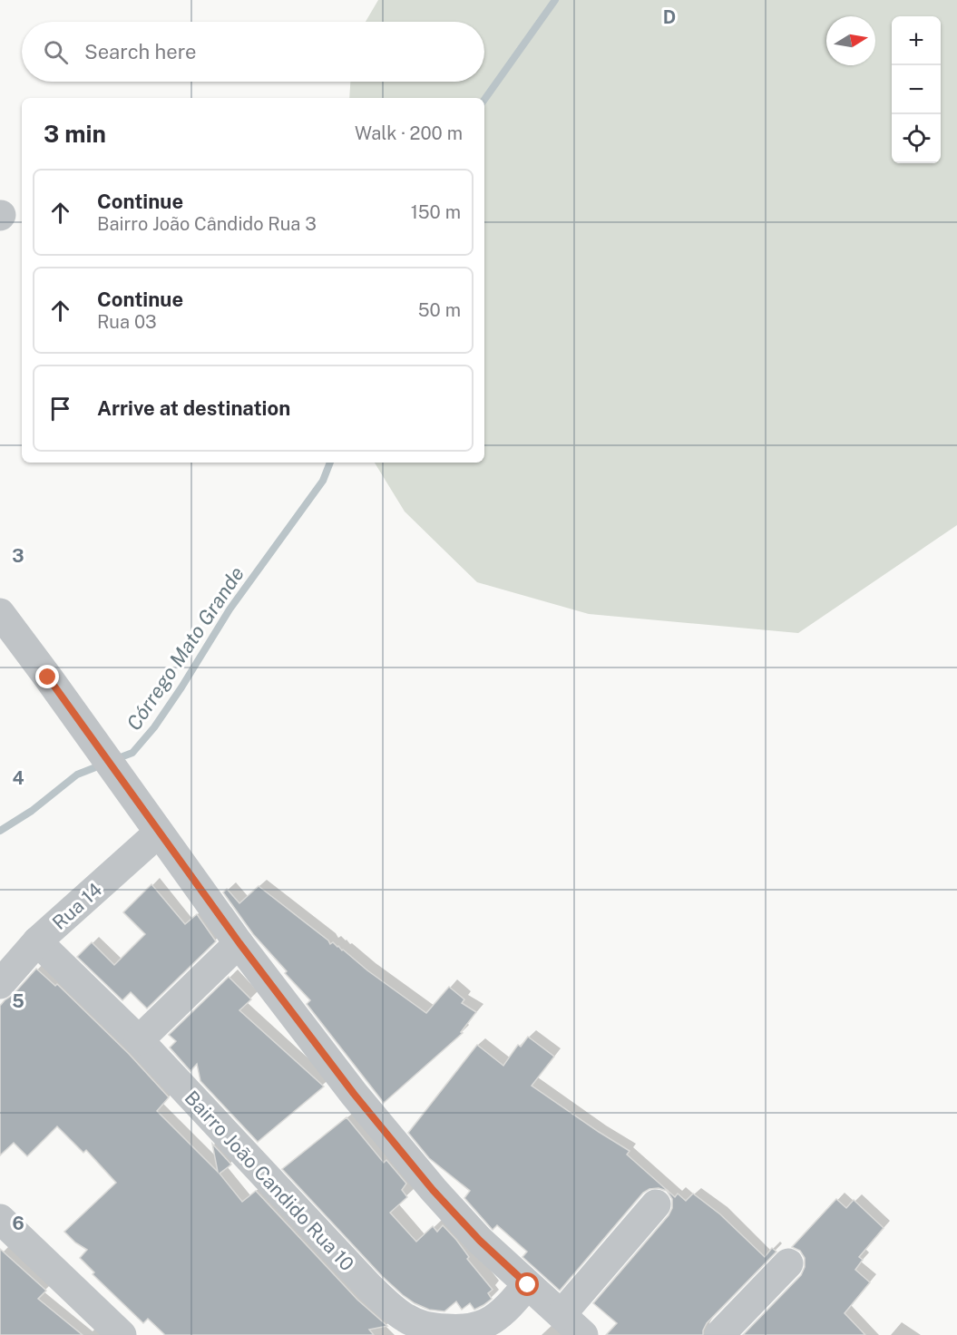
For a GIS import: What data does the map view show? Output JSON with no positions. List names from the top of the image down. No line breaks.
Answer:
{"streets":{"street":["Rua 14","Bairro João Candido Rua 10"]},"crossings":[["Rua 14","Bairro João Candido Rua 10"]],"water":["Córrego Mato Grande"],"north":"right","page":{"map_buttons":["+","−"],"search":"Search here","heading":["3 min","Walk · 200 m"],"list":[["Continue","Bairro João Cândido Rua 3","150 m"],["Continue","Rua 03","50 m"],"Arrive at destination"]},"grid":{"columns":["D"],"rows":["3","4","5","6"]}}
